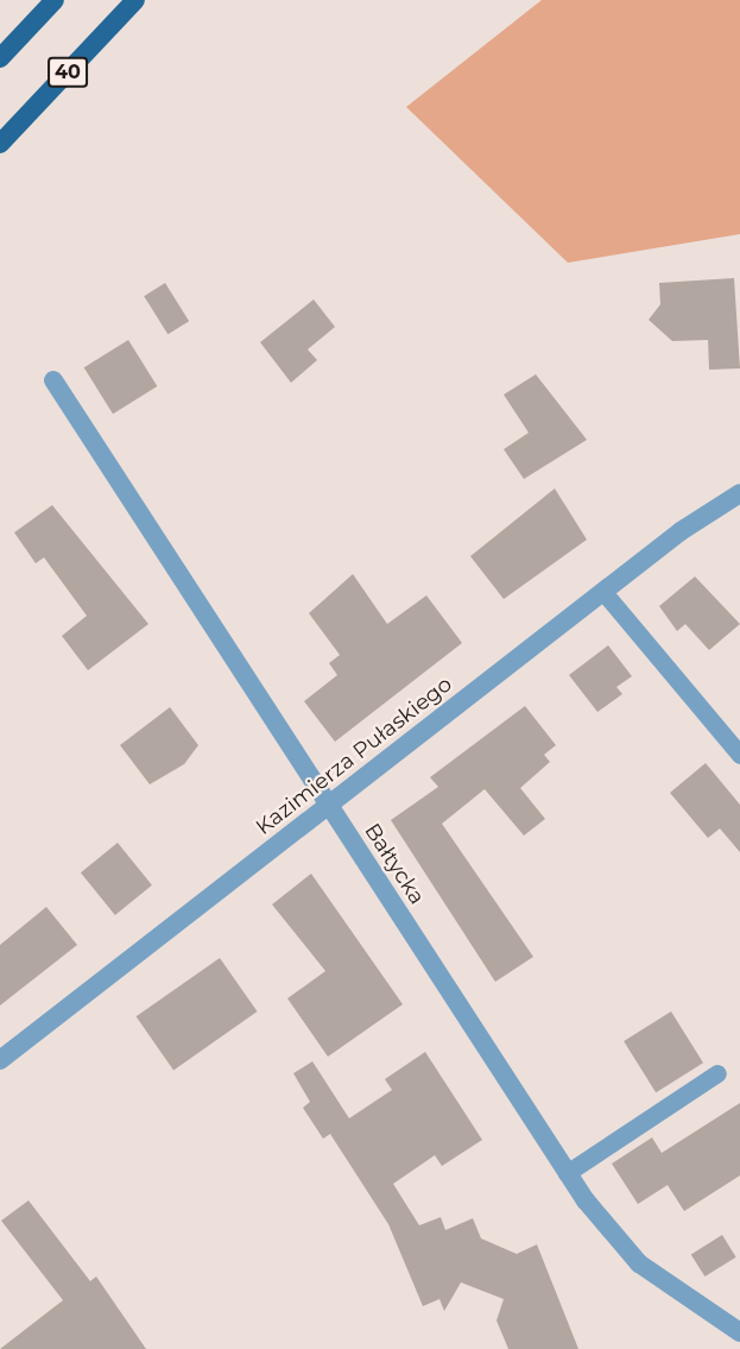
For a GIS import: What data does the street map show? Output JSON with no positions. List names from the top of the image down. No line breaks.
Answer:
{"streets":{"main road":["40"],"street":["Kazimierza Pułaskiego","Bałtycka"]},"crossings":[["Kazimierza Pułaskiego","Bałtycka"]]}
